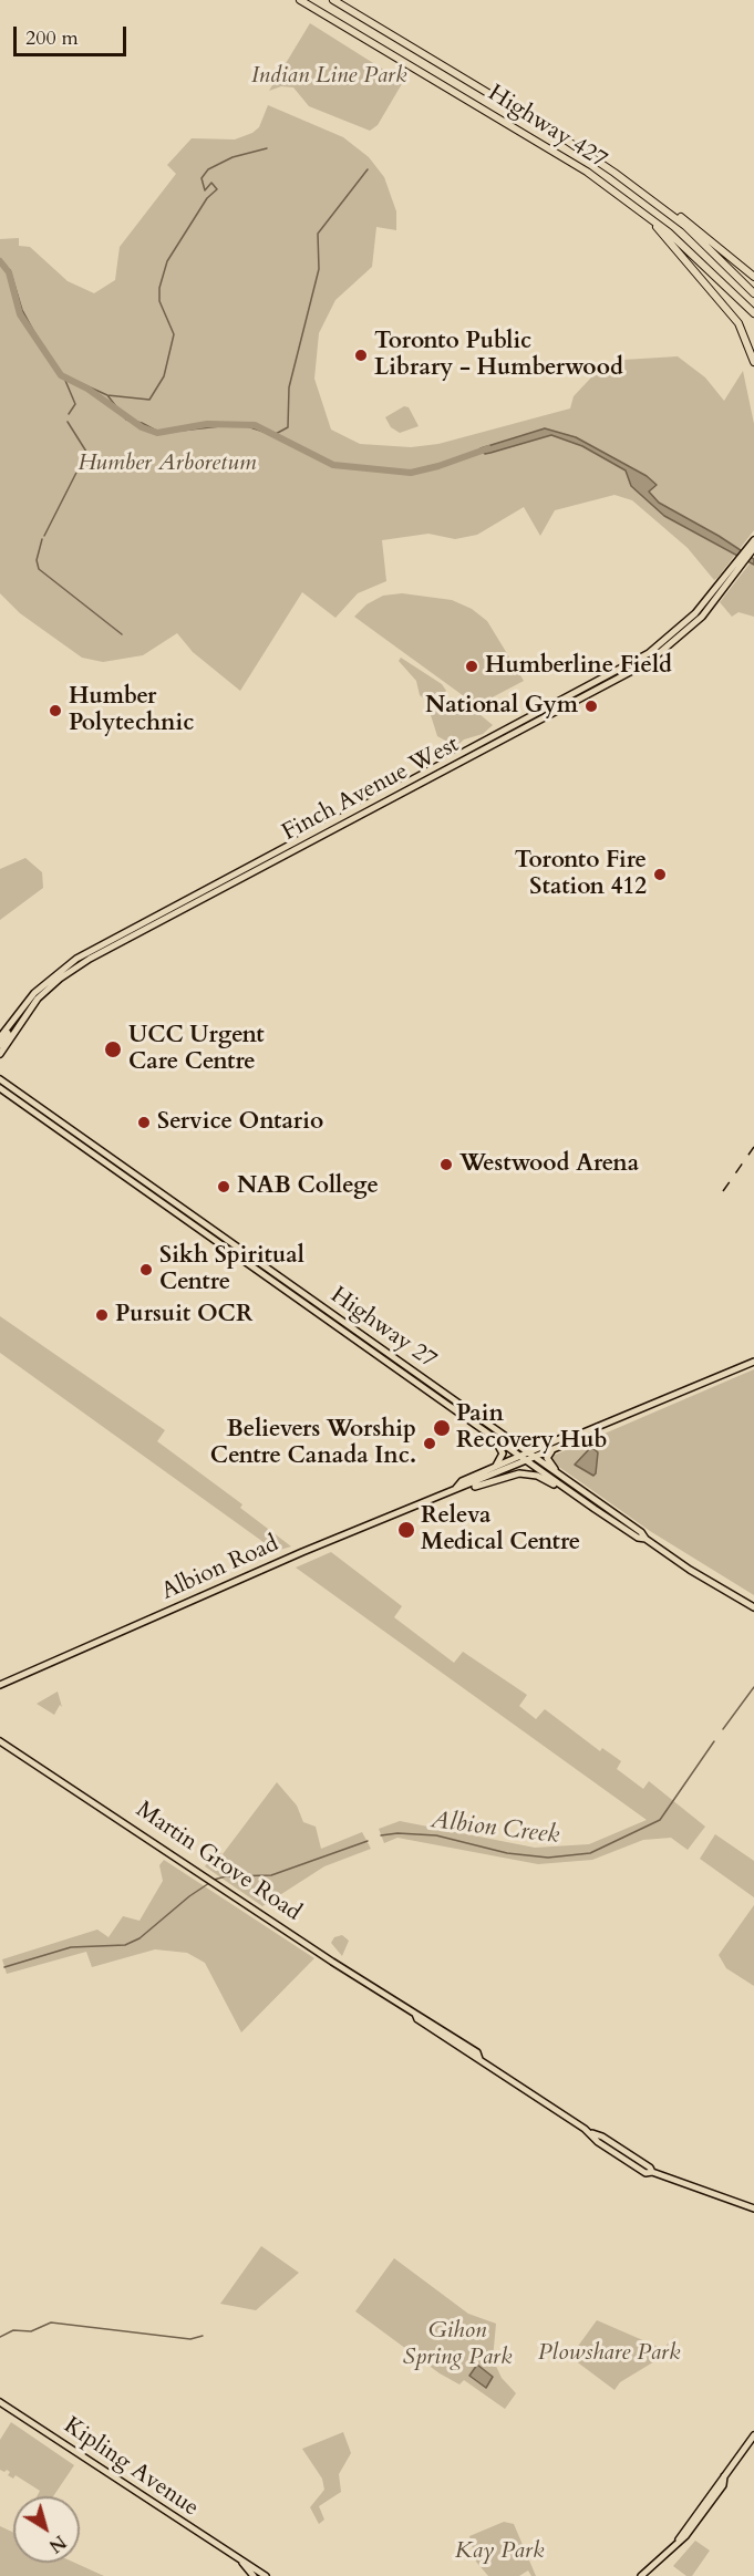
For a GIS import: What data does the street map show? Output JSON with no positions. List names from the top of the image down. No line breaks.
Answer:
{"streets":{"highway":["Highway 427"],"main road":["Finch Avenue West","Highway 27","Albion Road","Martin Grove Road","Kipling Avenue"]},"crossings":[["Highway 27","Albion Road"]],"water":["Albion Creek"],"parks":["Indian Line Park","Humber Arboretum","Gihon Spring Park","Plowshare Park","Kay Park"],"places":["Toronto Public Library - Humberwood","Humberline Field","National Gym","Humber Polytechnic","Toronto Fire Station 412","UCC Urgent Care Centre","Service Ontario","Westwood Arena","NAB College","Sikh Spiritual Centre","Pursuit OCR","Pain Recovery Hub","Believers Worship Centre Canada Inc.","Releva Medical Centre"],"scale_bar":"200 m","north":"bottom right"}
